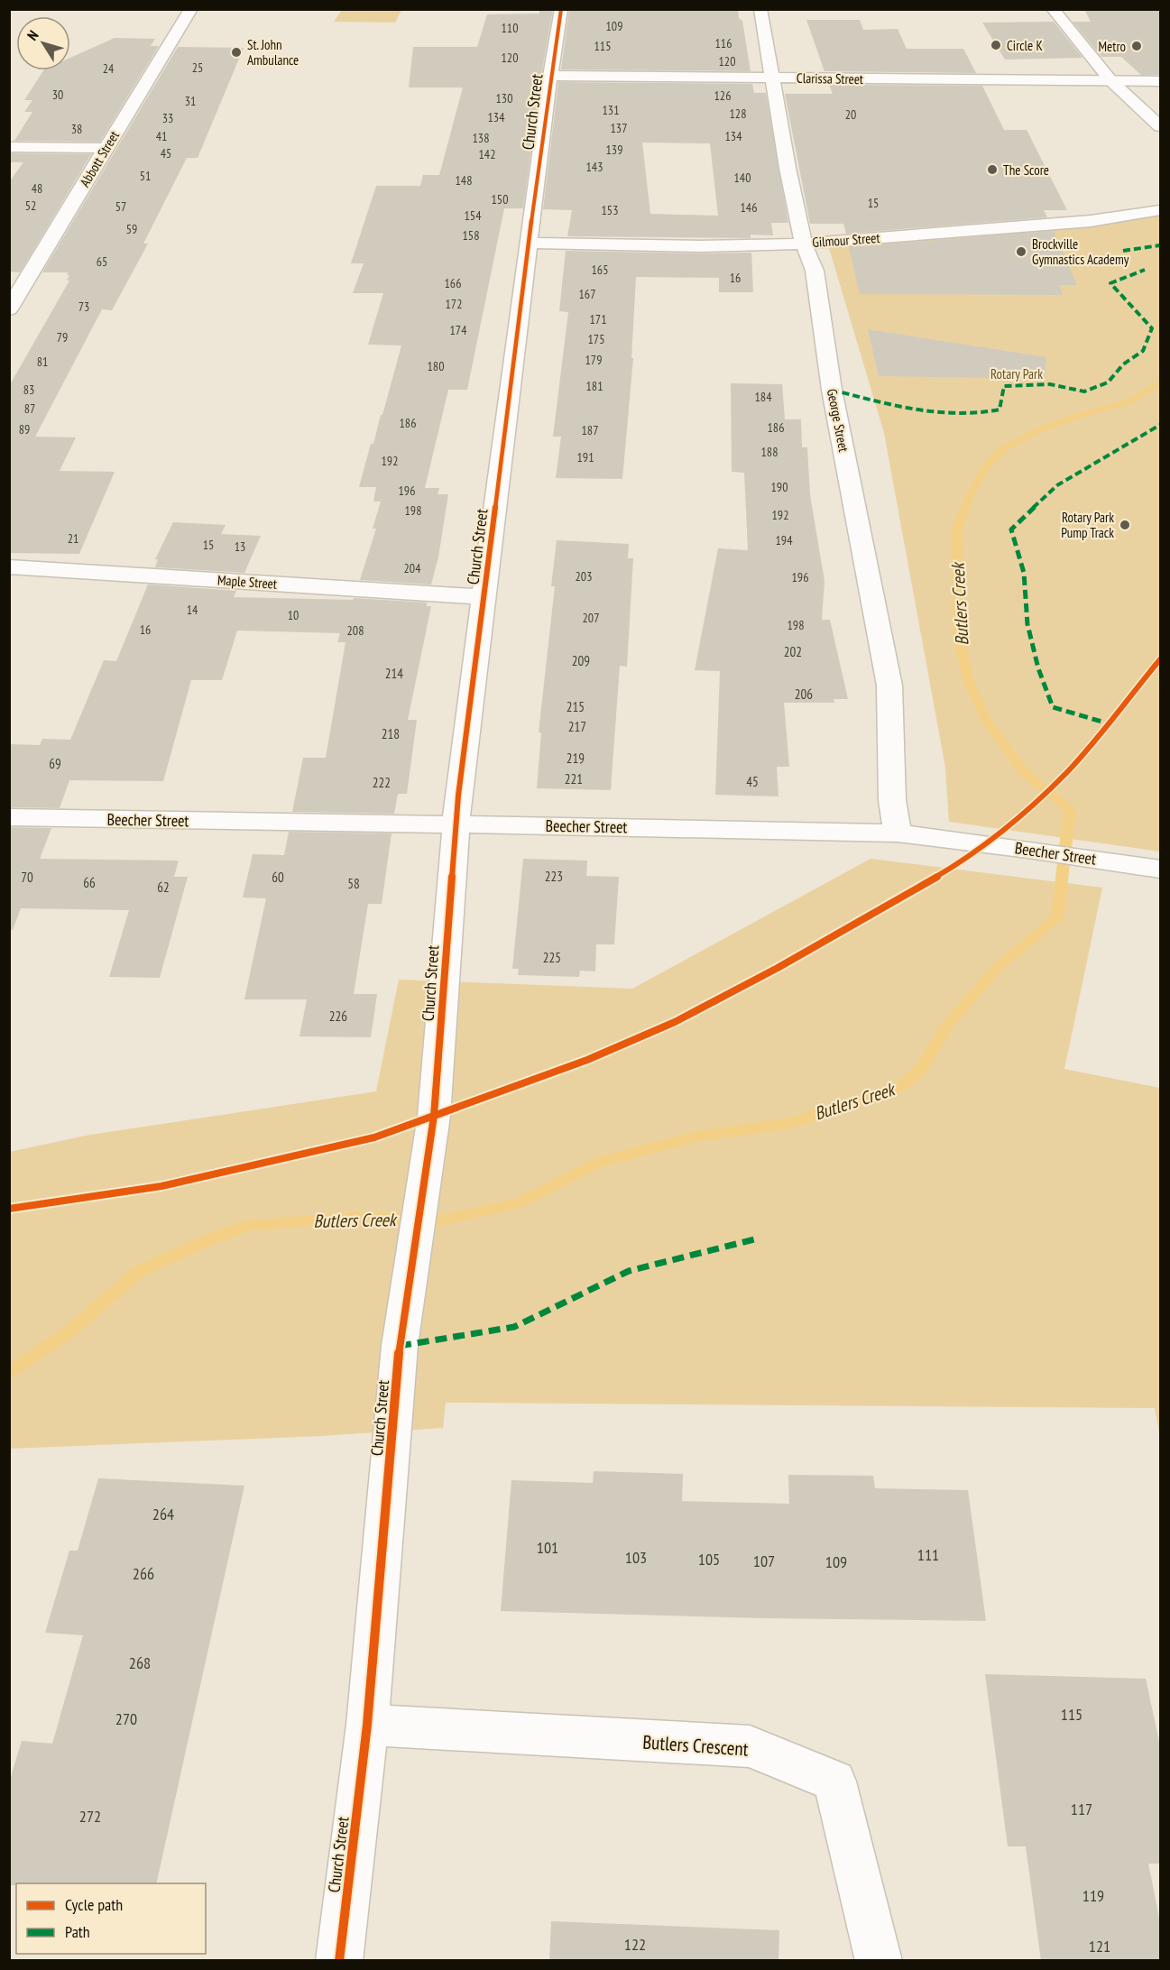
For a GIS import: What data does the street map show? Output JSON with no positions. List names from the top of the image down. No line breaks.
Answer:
{"streets":{"street":["Clarissa Street","Church Street","Abbott Street","Gilmour Street","George Street","Maple Street","Beecher Street","Butlers Crescent"]},"crossings":[["Clarissa Street","Church Street"],["Clarissa Street","George Street"],["Church Street","Gilmour Street"],["Church Street","Maple Street"],["Church Street","Beecher Street"],["Church Street","Butlers Crescent"],["Gilmour Street","George Street"],["George Street","Beecher Street"]],"water":["Butlers Creek"],"parks":["Rotary Park"],"places":["Circle K","Metro","St. John Ambulance","The Score","Brockville Gymnastics Academy","Rotary Park Pump Track"],"house_numbers":["109","110","116","115","120","120","25","24","30","126","130","31","131","128","20","134","33","137","38","41","134","138","139","45","142","143","51","140","148","48","150","15","52","57","146","153","154","59","158","65","165","16","166","167","172","73","171","174","79","175","179","81","180","181","83","184","87","186","186","89","187","188","191","192","190","196","198","192","21","194","15","13","204","203","196","14","10","207","198","16","208","202","209","214","206","215","217","218","219","69","221","45","222","223","70","60","66","58","62","225","226","264","101","111","103","105","107","109","266","268","115","270","117","272","119","122","121"],"legend":["Cycle path","Path"],"north":"top left"}
